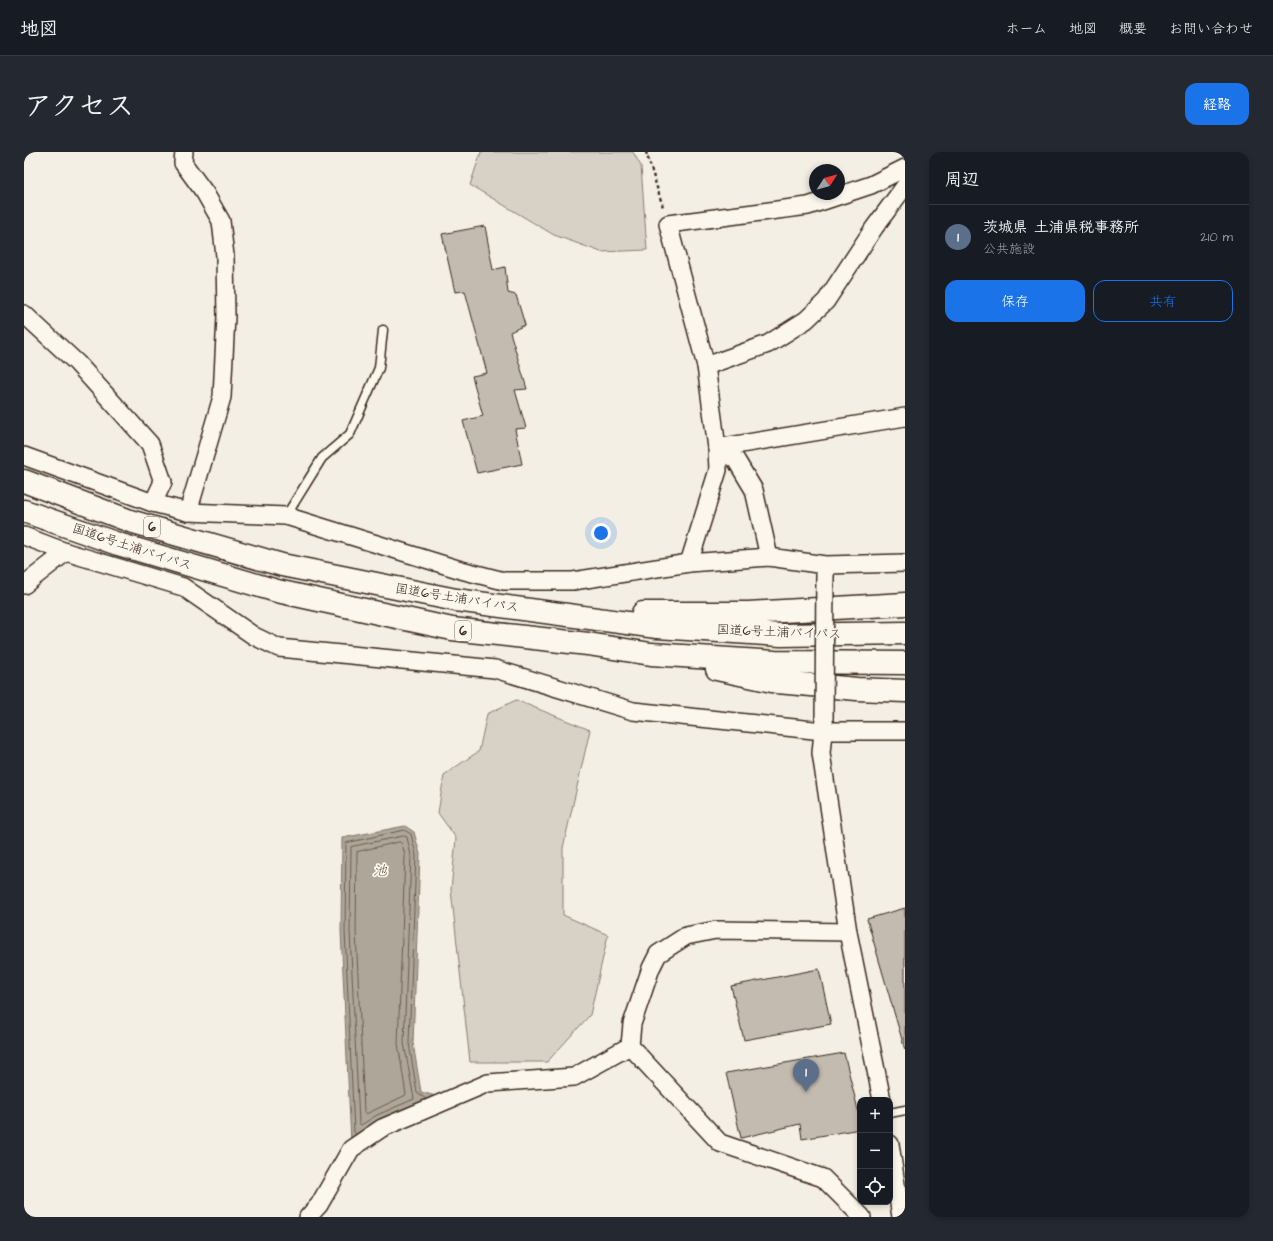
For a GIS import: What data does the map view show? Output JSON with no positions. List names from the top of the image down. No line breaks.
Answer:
{"streets":{"highway":["6","国道6号土浦バイパス"]},"water":["池"],"north":"top right","page":{"header":"地図","nav":["ホーム","地図","概要","お問い合わせ"],"title":"アクセス","buttons":["経路",["保存","共有"]],"heading":"周辺","list":[{"mark":"1","name":"茨城県 土浦県税事務所","note":"公共施設","value":"210 m"}],"pins":"1","map_buttons":["+","−"]}}
